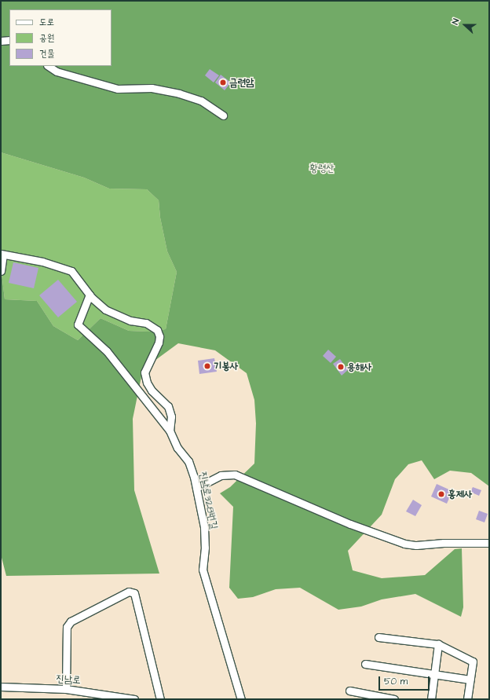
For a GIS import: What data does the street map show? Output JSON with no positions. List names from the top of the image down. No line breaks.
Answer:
{"streets":{"street":["진남로328번길","진남로"]},"parks":["황령산"],"places":["금련암","기봉사","용해사","홍제사"],"legend":["도로","공원","건물"],"scale_bar":"50 m","north":"left"}
